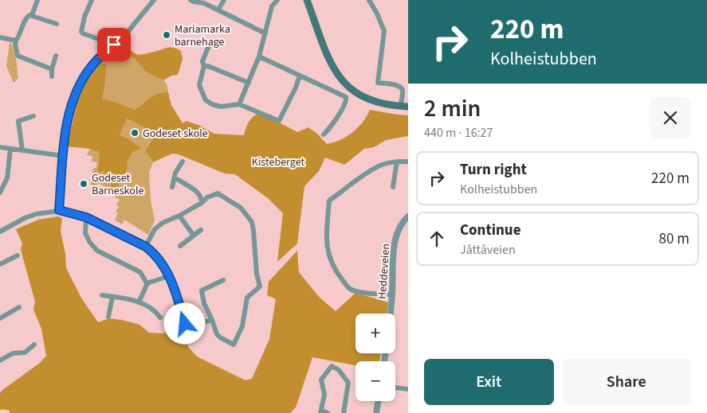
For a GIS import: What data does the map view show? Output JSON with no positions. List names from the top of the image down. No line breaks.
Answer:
{"streets":{"street":["Heddeveien"]},"parks":["Kisteberget"],"places":["Mariamarka barnehage","Godeset skole","Godeset Barneskole"],"page":{"turn":["220 m","Kolheistubben"],"heading":["2 min","440 m · 16:27"],"list":[{"name":"Turn right","note":"Kolheistubben","value":"220 m"},{"name":"Continue","note":"Jåttåveien","value":"80 m"}],"map_buttons":["+","−"],"buttons":["Exit","Share"]}}
